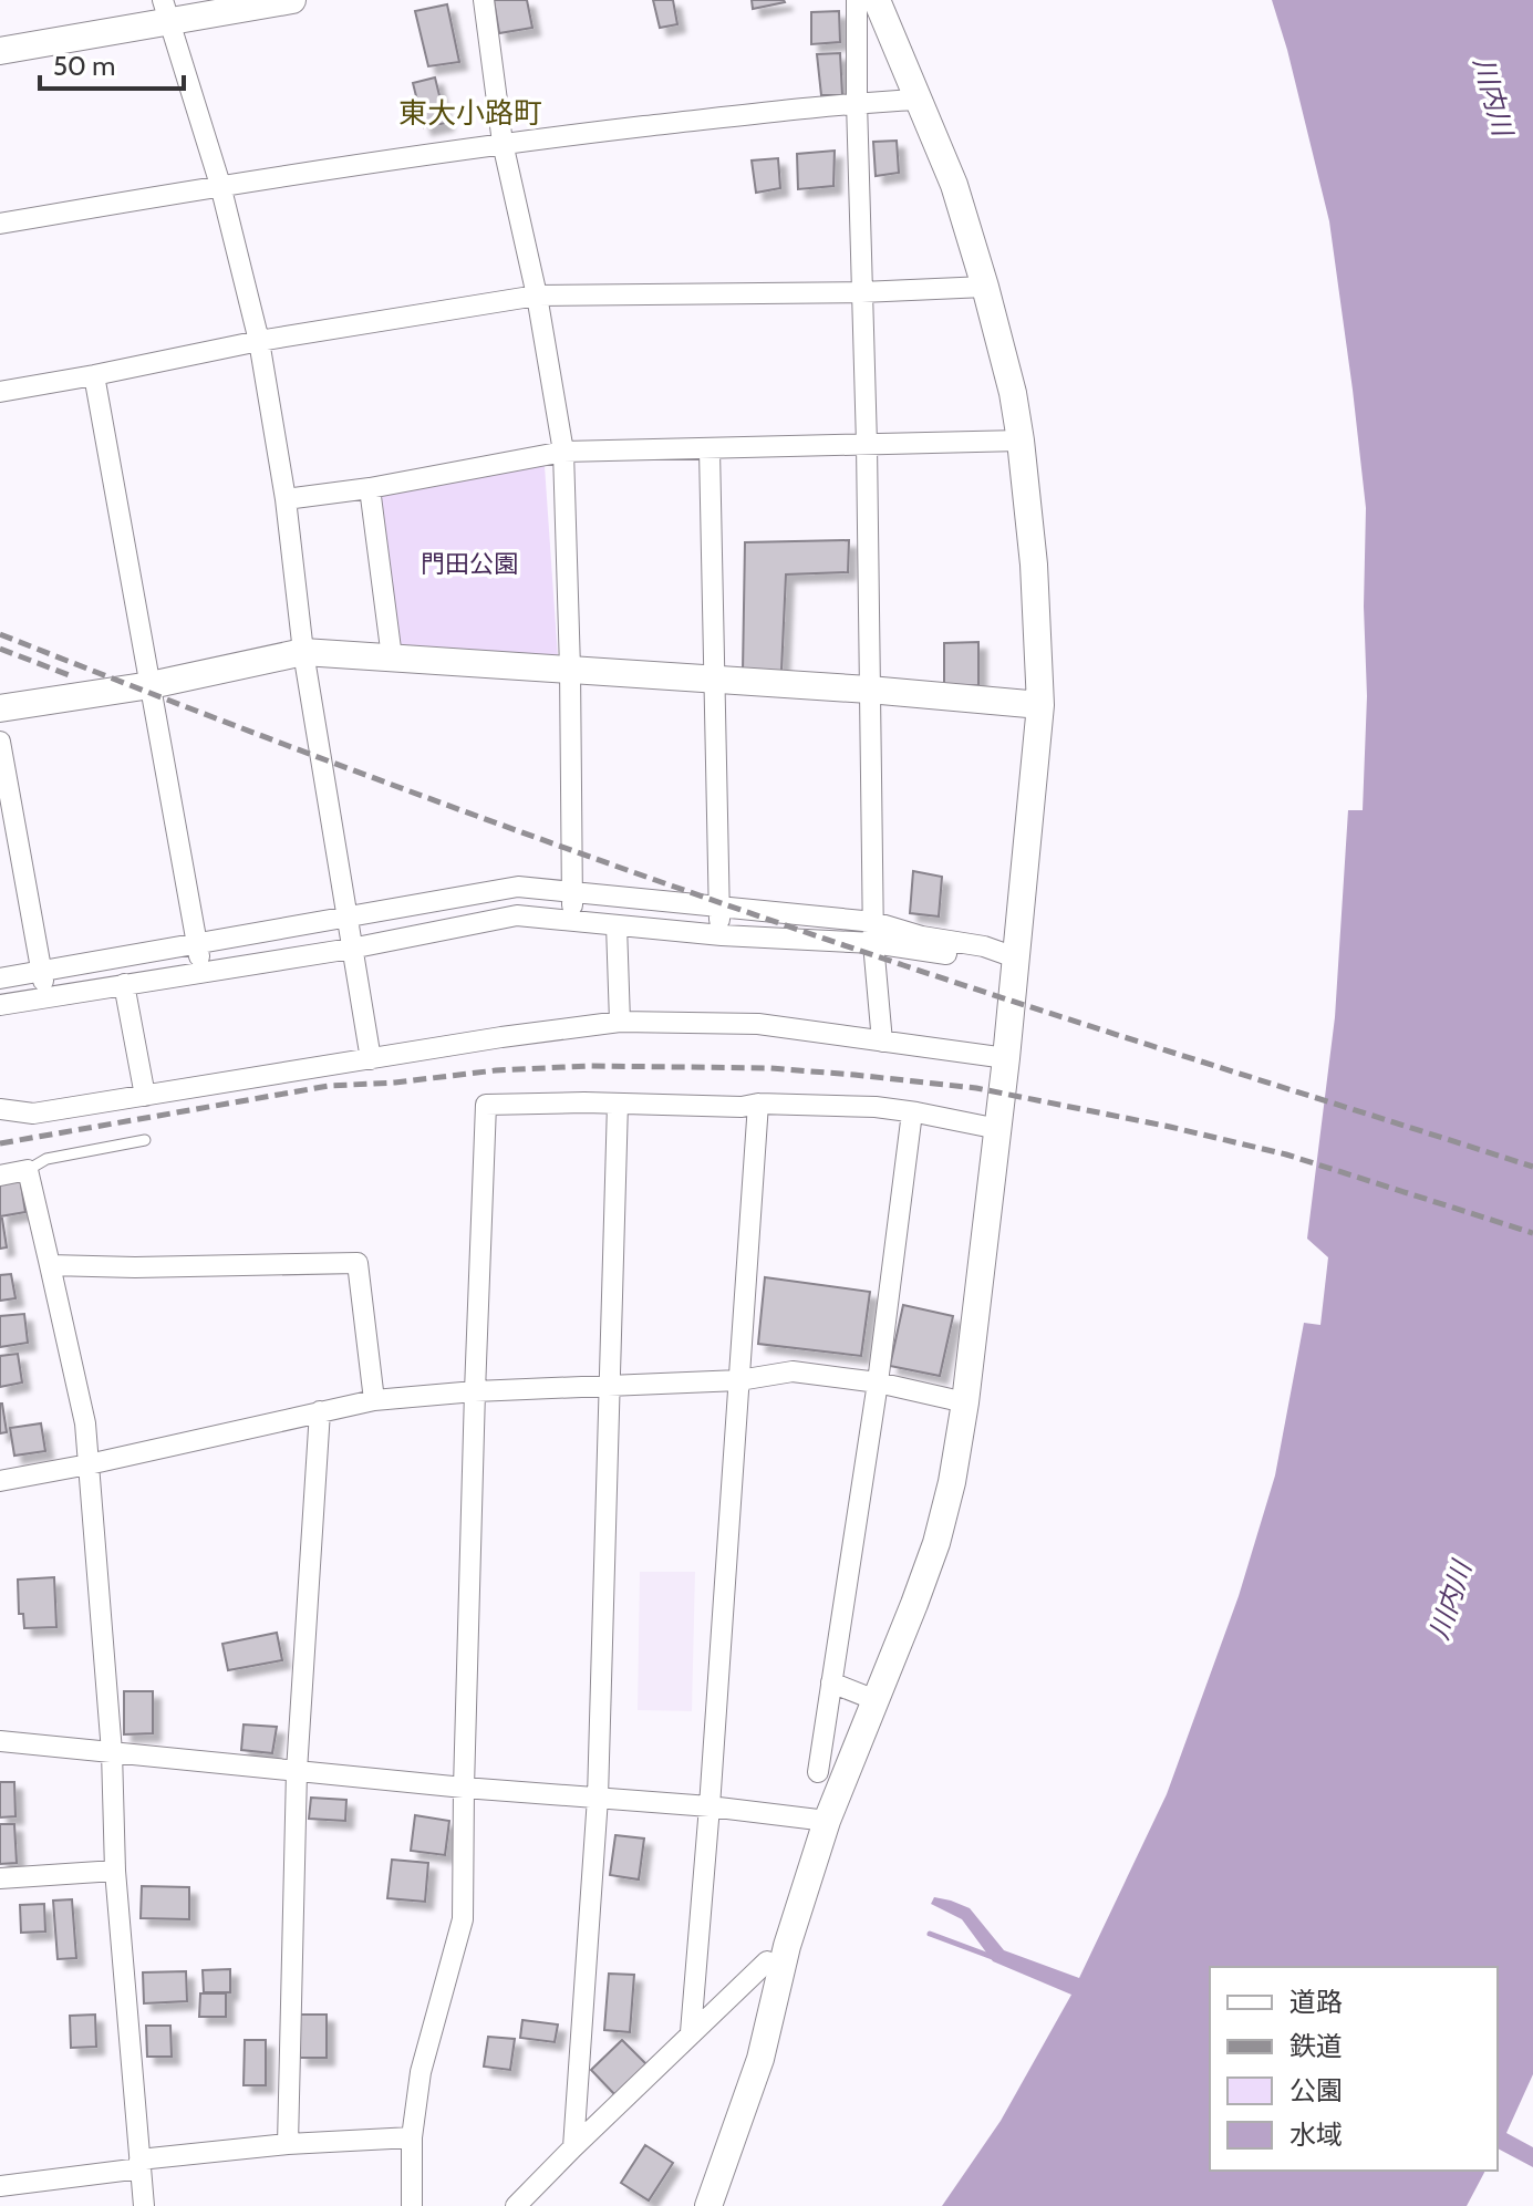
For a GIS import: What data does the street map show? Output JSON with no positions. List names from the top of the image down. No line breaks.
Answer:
{"districts":["東大小路町"],"water":["川内川"],"parks":["門田公園"],"legend":["道路","鉄道","公園","水域"],"scale_bar":"50 m"}
